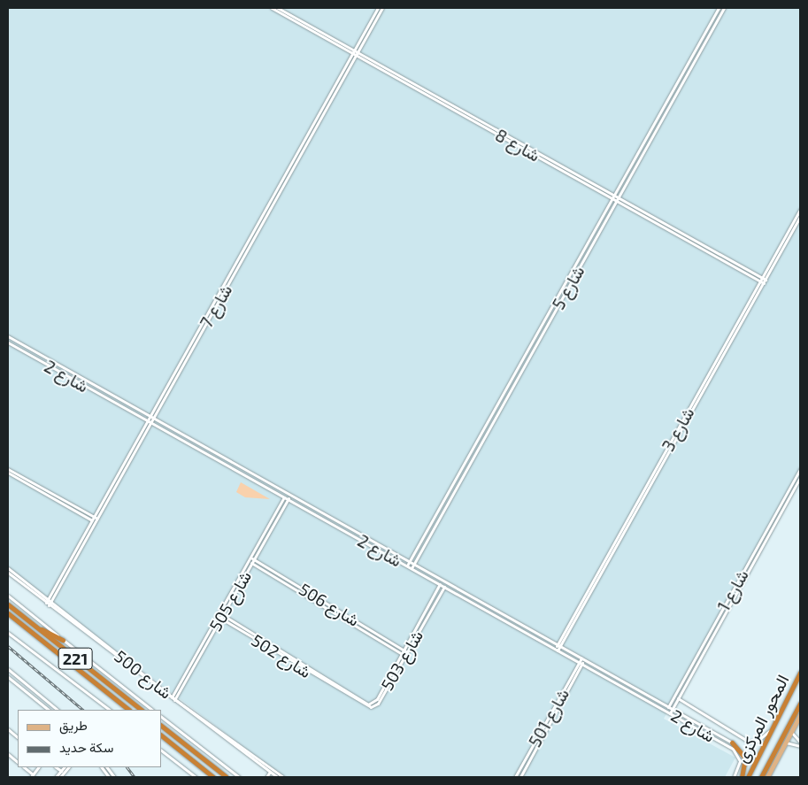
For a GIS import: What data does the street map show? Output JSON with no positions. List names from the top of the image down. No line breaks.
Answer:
{"streets":{"highway":["221","المحور المركزى"],"street":["شارع 8","شارع 5","شارع 7","شارع 2","شارع 3","شارع 1","شارع 505","شارع 506","شارع 502","شارع 503","شارع 500","شارع 501"]},"crossings":[["شارع 8","شارع 5"],["شارع 8","شارع 7"],["شارع 8","شارع 3"],["شارع 5","شارع 2"],["شارع 7","شارع 2"],["شارع 7","شارع 500"],["شارع 2","شارع 3"],["شارع 2","شارع 1"],["شارع 2","شارع 505"],["شارع 2","شارع 503"],["شارع 2","شارع 501"],["شارع 2","المحور المركزى"],["شارع 505","شارع 506"],["شارع 505","شارع 502"],["شارع 505","شارع 500"],["شارع 506","شارع 503"],["شارع 502","شارع 503"]],"legend":["طريق","سكة حديد"]}
